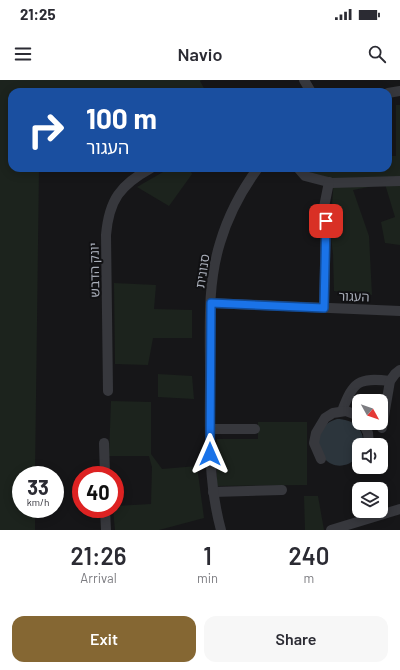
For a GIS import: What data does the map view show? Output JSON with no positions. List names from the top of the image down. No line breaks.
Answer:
{"streets":{"street":["יונק הדבש","סנונית","העגור"]},"crossings":[["סנונית","העגור"]],"north":"bottom right","page":{"status":"21:25","header":"Navio","turn":["100 m","העגור"],"speed":"33 km/h","limit":"40","eta":["21:26","Arrival","1","min","240","m"],"buttons":["Exit","Share"]}}
